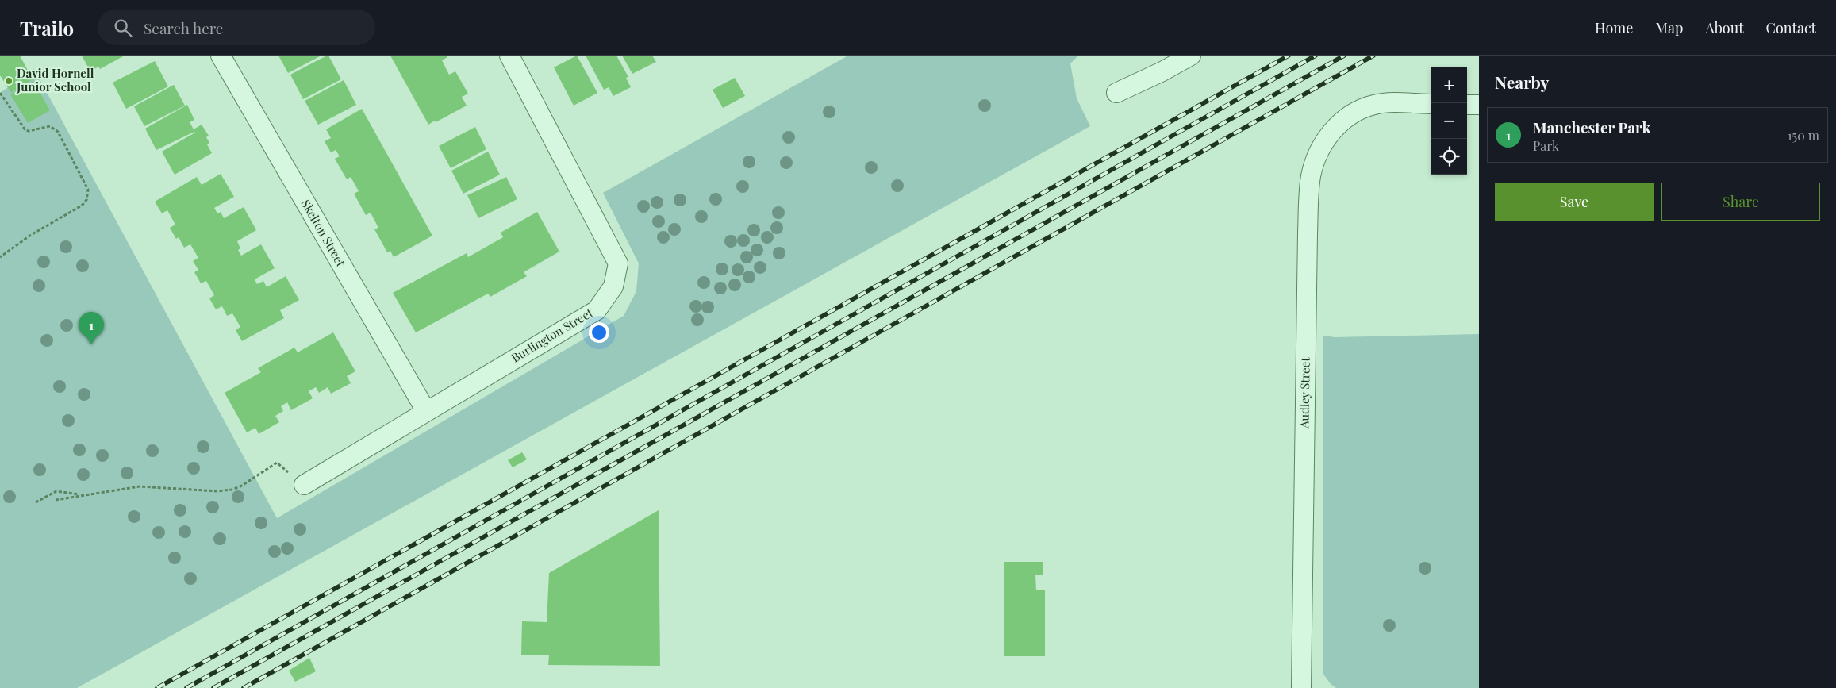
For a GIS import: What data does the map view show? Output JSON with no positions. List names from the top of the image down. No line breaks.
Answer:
{"streets":{"street":["Skelton Street","Burlington Street","Audley Street"]},"crossings":[["Skelton Street","Burlington Street"]],"places":["David Hornell Junior School"],"page":{"header":"Trailo","search":"Search here","nav":["Home","Map","About","Contact"],"heading":"Nearby","map_buttons":["+","−"],"list":[{"mark":"1","name":"Manchester Park","note":"Park","value":"150 m"}],"buttons":["Save","Share"],"pins":"1"}}
